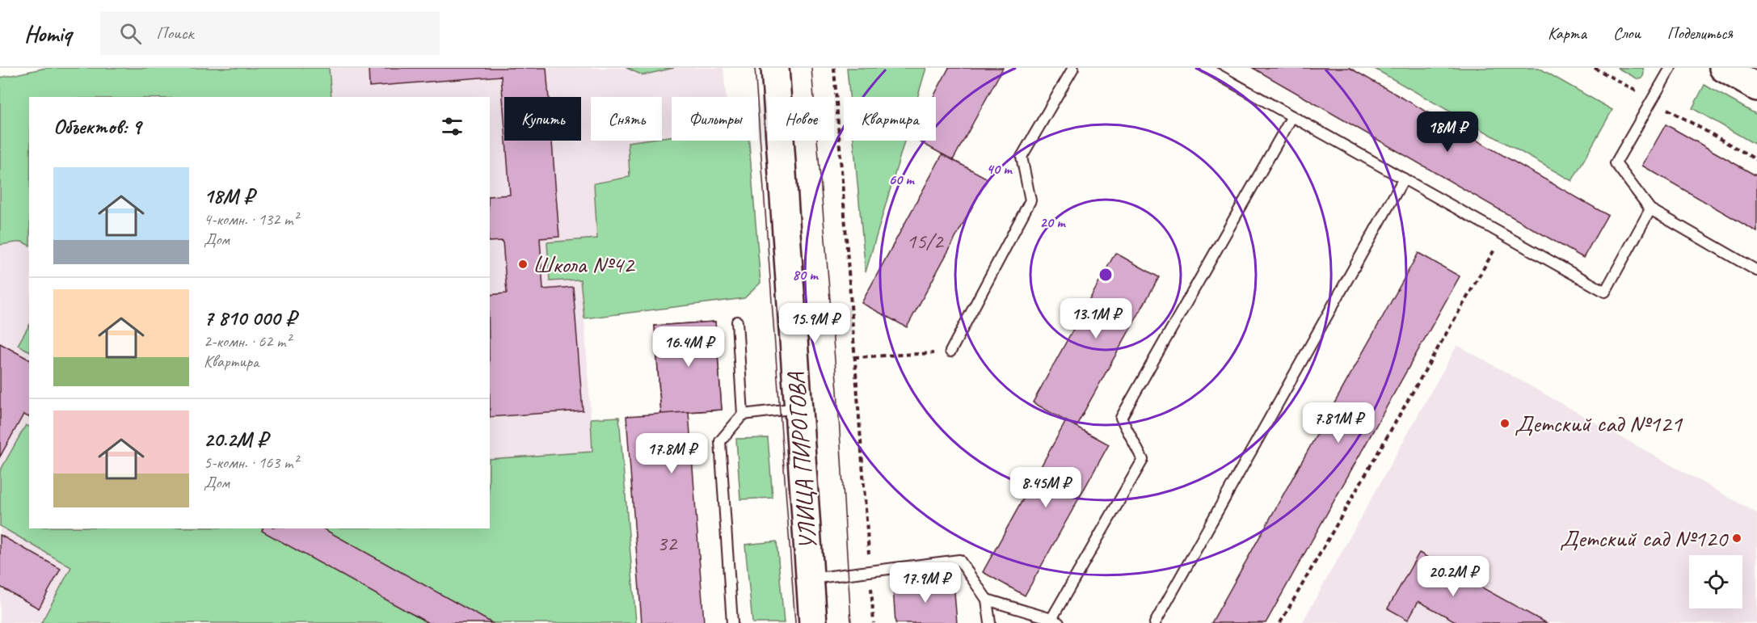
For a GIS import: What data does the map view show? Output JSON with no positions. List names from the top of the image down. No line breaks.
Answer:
{"streets":{"main road":["УЛИЦА ПИРОГОВА"]},"places":["Школа №42","Детский сад №121","Детский сад №120"],"house_numbers":["15/2","32"],"page":{"header":"Homiq","search":"Поиск","nav":["Карта","Слои","Поделиться"],"chip":["Купить","Снять","Фильтры","Новое","Квартира"],"heading":"Объектов: 9","price":["18M ₽","13.1M ₽","15.9M ₽","16.4M ₽","7.81M ₽","17.8M ₽","8.45M ₽","20.2M ₽","17.9M ₽"],"list":[{"name":"18M ₽","note":"4-комн. · 132 m² · Дом"},{"name":"7 810 000 ₽","note":"2-комн. · 62 m² · Квартира"},{"name":"20.2M ₽","note":"5-комн. · 163 m² · Дом"}]},"rings":["40 m","60 m","20 m","80 m"]}
